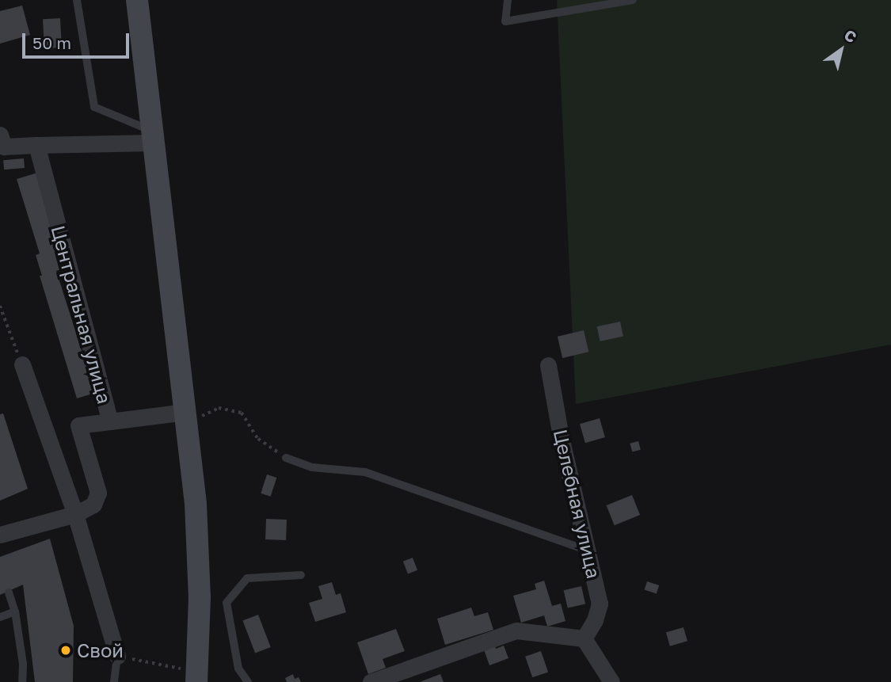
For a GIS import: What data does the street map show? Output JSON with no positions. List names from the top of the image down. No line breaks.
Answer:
{"streets":{"street":["Центральная улица","Целебная улица"]},"places":["Свой"],"scale_bar":"50 m","north":"top right"}
